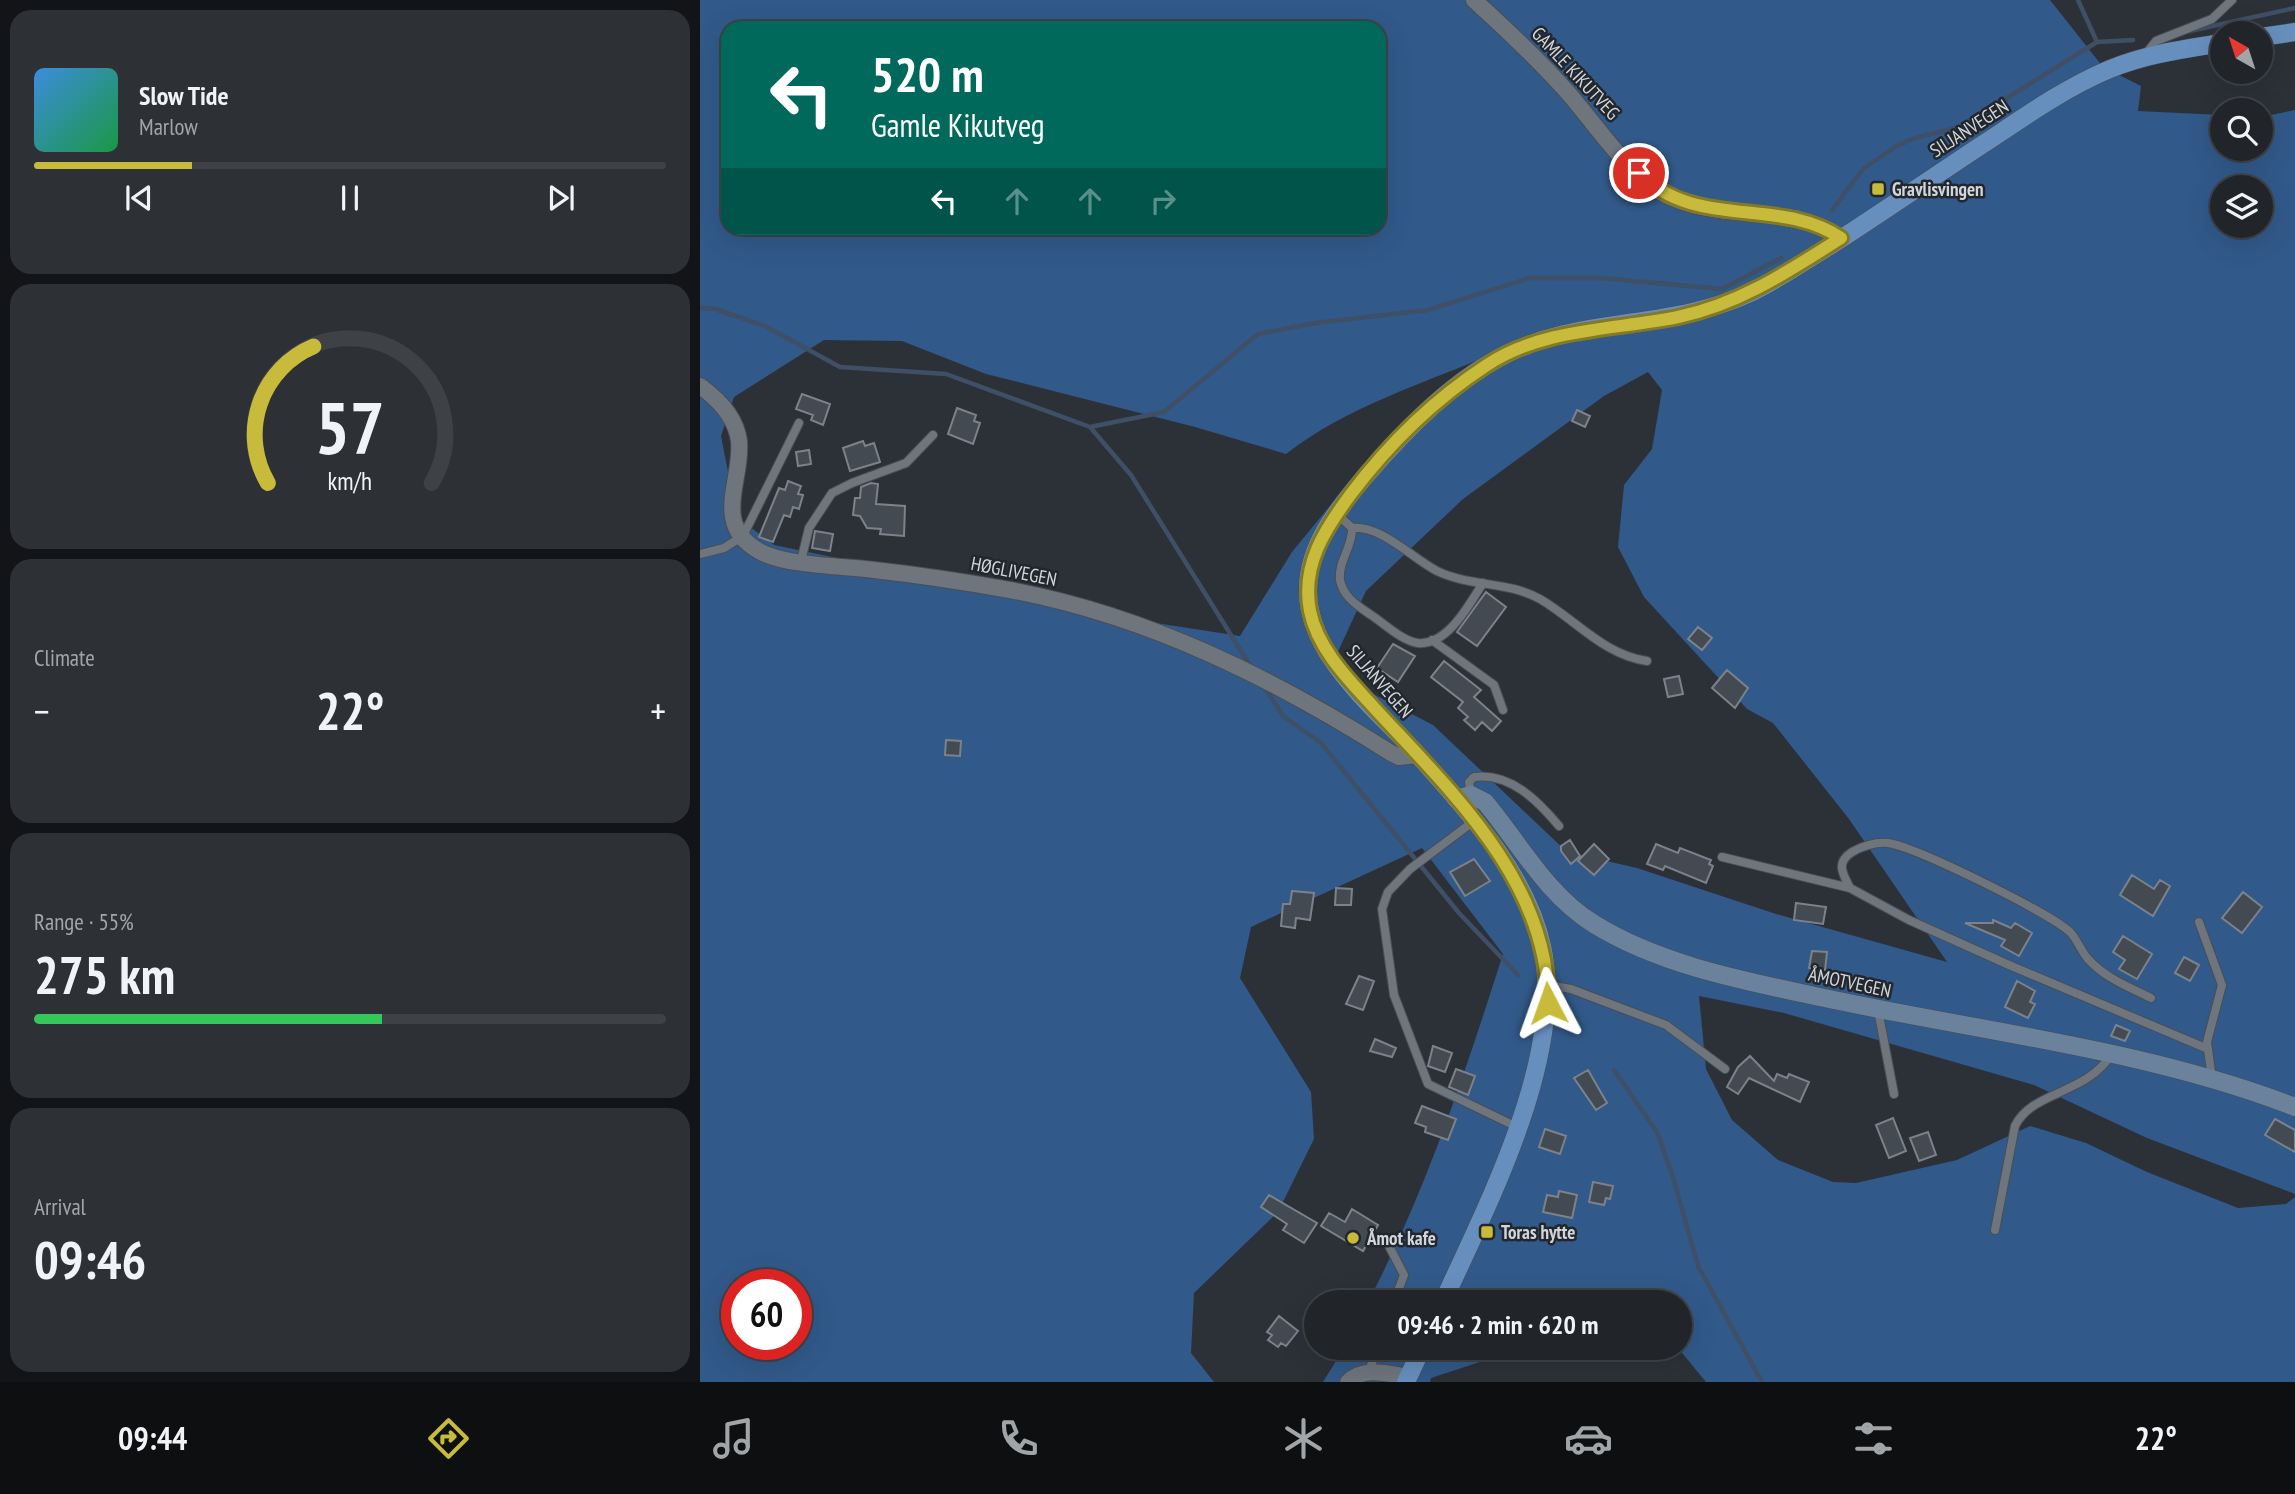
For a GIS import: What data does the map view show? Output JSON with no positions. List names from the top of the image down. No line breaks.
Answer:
{"streets":{"main road":["SILJANVEGEN","ÅMOTVEGEN"],"street":["GAMLE KIKUTVEG","HØGLIVEGEN"]},"crossings":[["GAMLE KIKUTVEG","SILJANVEGEN"],["SILJANVEGEN","HØGLIVEGEN"],["SILJANVEGEN","ÅMOTVEGEN"]],"places":{"transit":["Gravlisvingen","Toras hytte"],"other":["Åmot kafe"]},"north":"top left","page":{"turn":["520 m","Gamle Kikutveg"],"song":["Slow Tide","Marlow"],"tile":["Climate",["Range · 55%","275 km"],["Arrival","09:46"]],"heat":["−","22°","+"],"limit":"60","trip":"09:46 · 2 min · 620 m","tabs":["09:44","22°"],"gauge":["57","km/h"]}}
